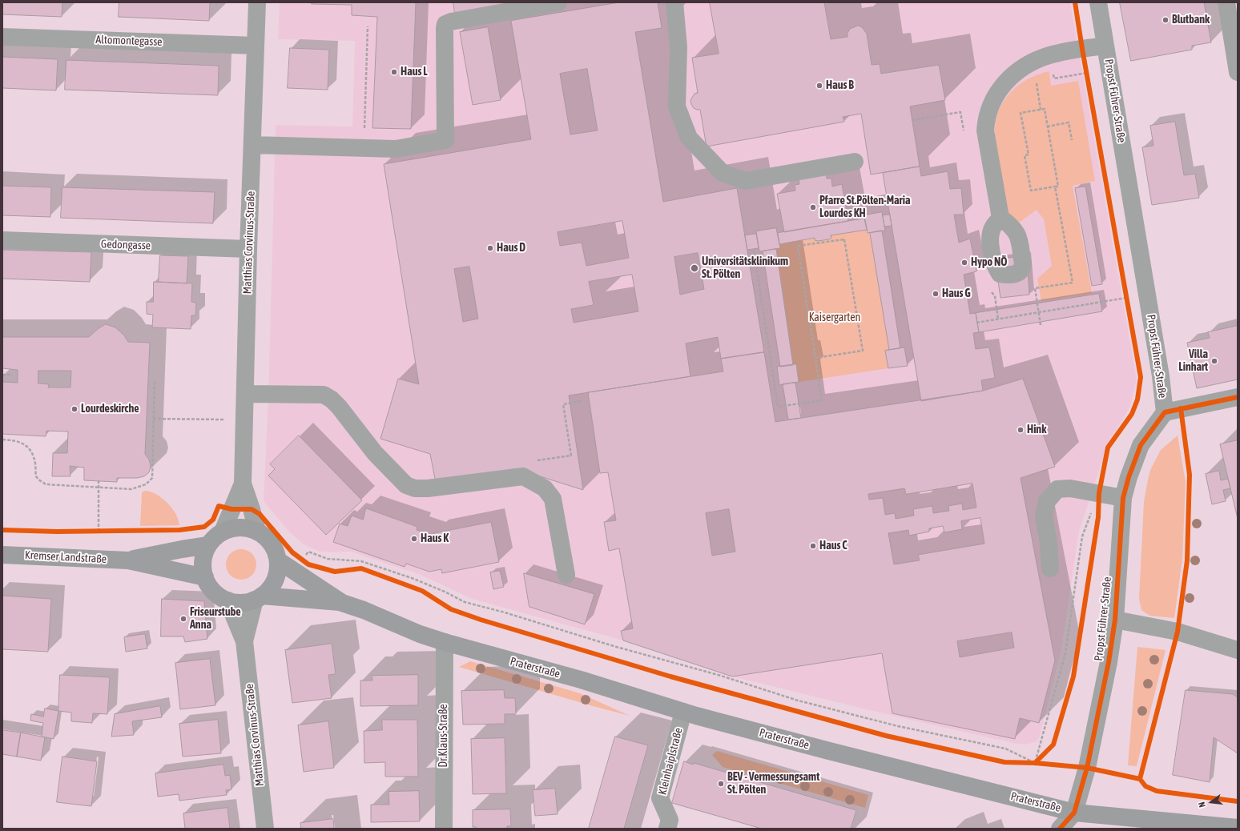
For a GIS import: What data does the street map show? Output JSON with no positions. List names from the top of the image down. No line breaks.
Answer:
{"streets":{"main road":["Kremser Landstraße","Praterstraße"],"street":["Altomontegasse","Propst Führer-Straße","Matthias Corvinus-Straße","Gedongasse","Dr.Klaus-Straße","Kleinhaiplstraße"]},"crossings":[["Altomontegasse","Matthias Corvinus-Straße"],["Propst Führer-Straße","Praterstraße"],["Matthias Corvinus-Straße","Gedongasse"],["Matthias Corvinus-Straße","Kremser Landstraße"],["Matthias Corvinus-Straße","Praterstraße"],["Kremser Landstraße","Praterstraße"],["Praterstraße","Dr.Klaus-Straße"],["Praterstraße","Kleinhaiplstraße"]],"parks":["Kaisergarten"],"places":["Blutbank","Haus L","Haus B","Pfarre St.Pölten-Maria Lourdes KH","Haus D","Hypo NÖ","Universitätsklinikum St. Pölten","Haus G","Villa Linhart","Lourdeskirche","Hink","Haus K","Haus C","Friseurstube Anna","BEV - Vermessungsamt St. Pölten"],"north":"left"}
